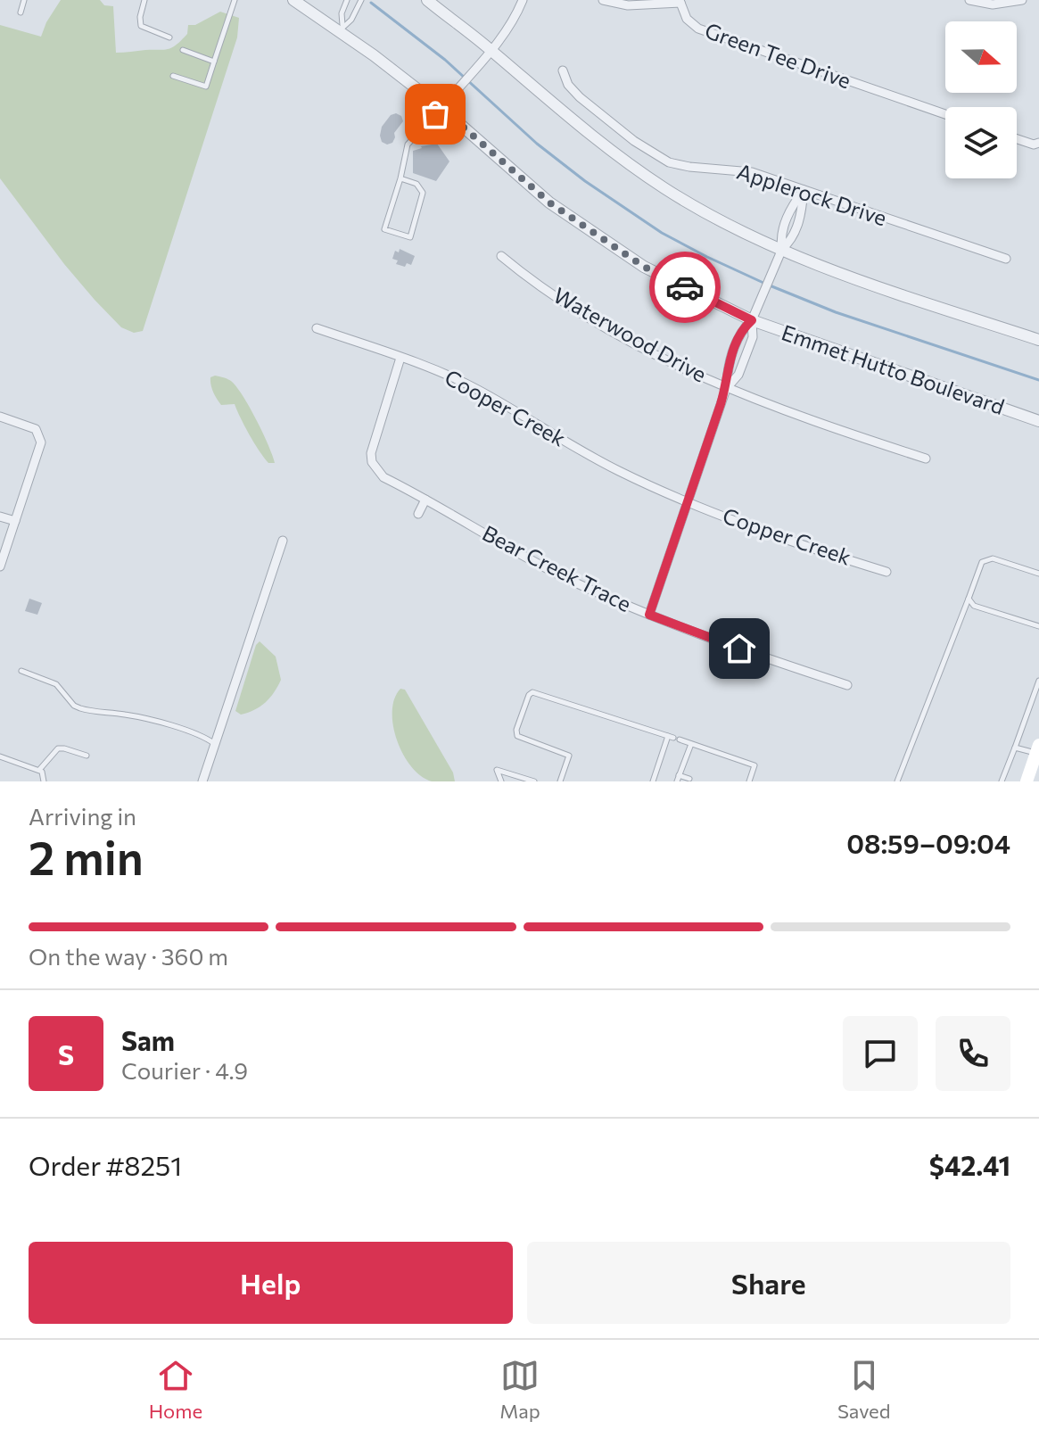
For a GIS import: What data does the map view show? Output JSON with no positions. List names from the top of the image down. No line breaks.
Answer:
{"streets":{"street":["Green Tee Drive","Applerock Drive","Waterwood Drive","Emmet Hutto Boulevard","Cooper Creek","Copper Creek","Bear Creek Trace"]},"crossings":[["Cooper Creek","Copper Creek"],["Cooper Creek","Bear Creek Trace"]],"north":"right","page":{"heading":["2 min","Arriving in","08:59–09:04"],"panel":["Sam","Courier · 4.9","Order #8251","$42.41"],"bar":"On the way · 360 m","round":"S","buttons":["Help","Share"],"tabs":["Home","Map","Saved"]}}
